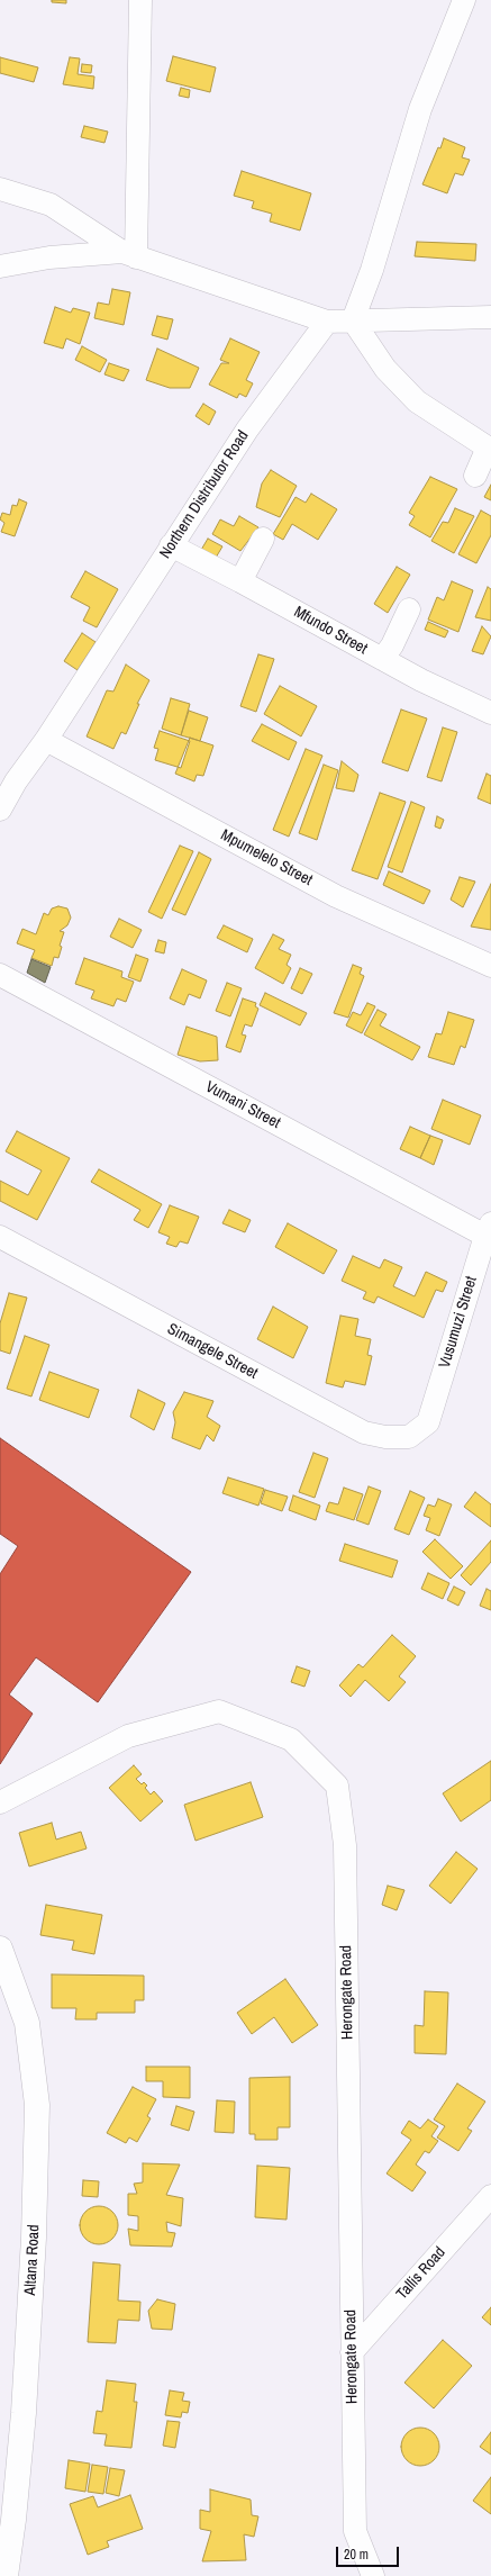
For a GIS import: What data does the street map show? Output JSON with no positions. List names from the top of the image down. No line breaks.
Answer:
{"streets":{"main road":["Altana Road"],"street":["Northern Distributor Road","Mfundo Street","Mpumelelo Street","Vumani Street","Vusumuzi Street","Simangele Street","Herongate Road","Tallis Road"]},"crossings":[["Northern Distributor Road","Mfundo Street"],["Northern Distributor Road","Mpumelelo Street"],["Vumani Street","Vusumuzi Street"],["Vusumuzi Street","Simangele Street"],["Herongate Road","Tallis Road"]],"scale_bar":"20 m"}
